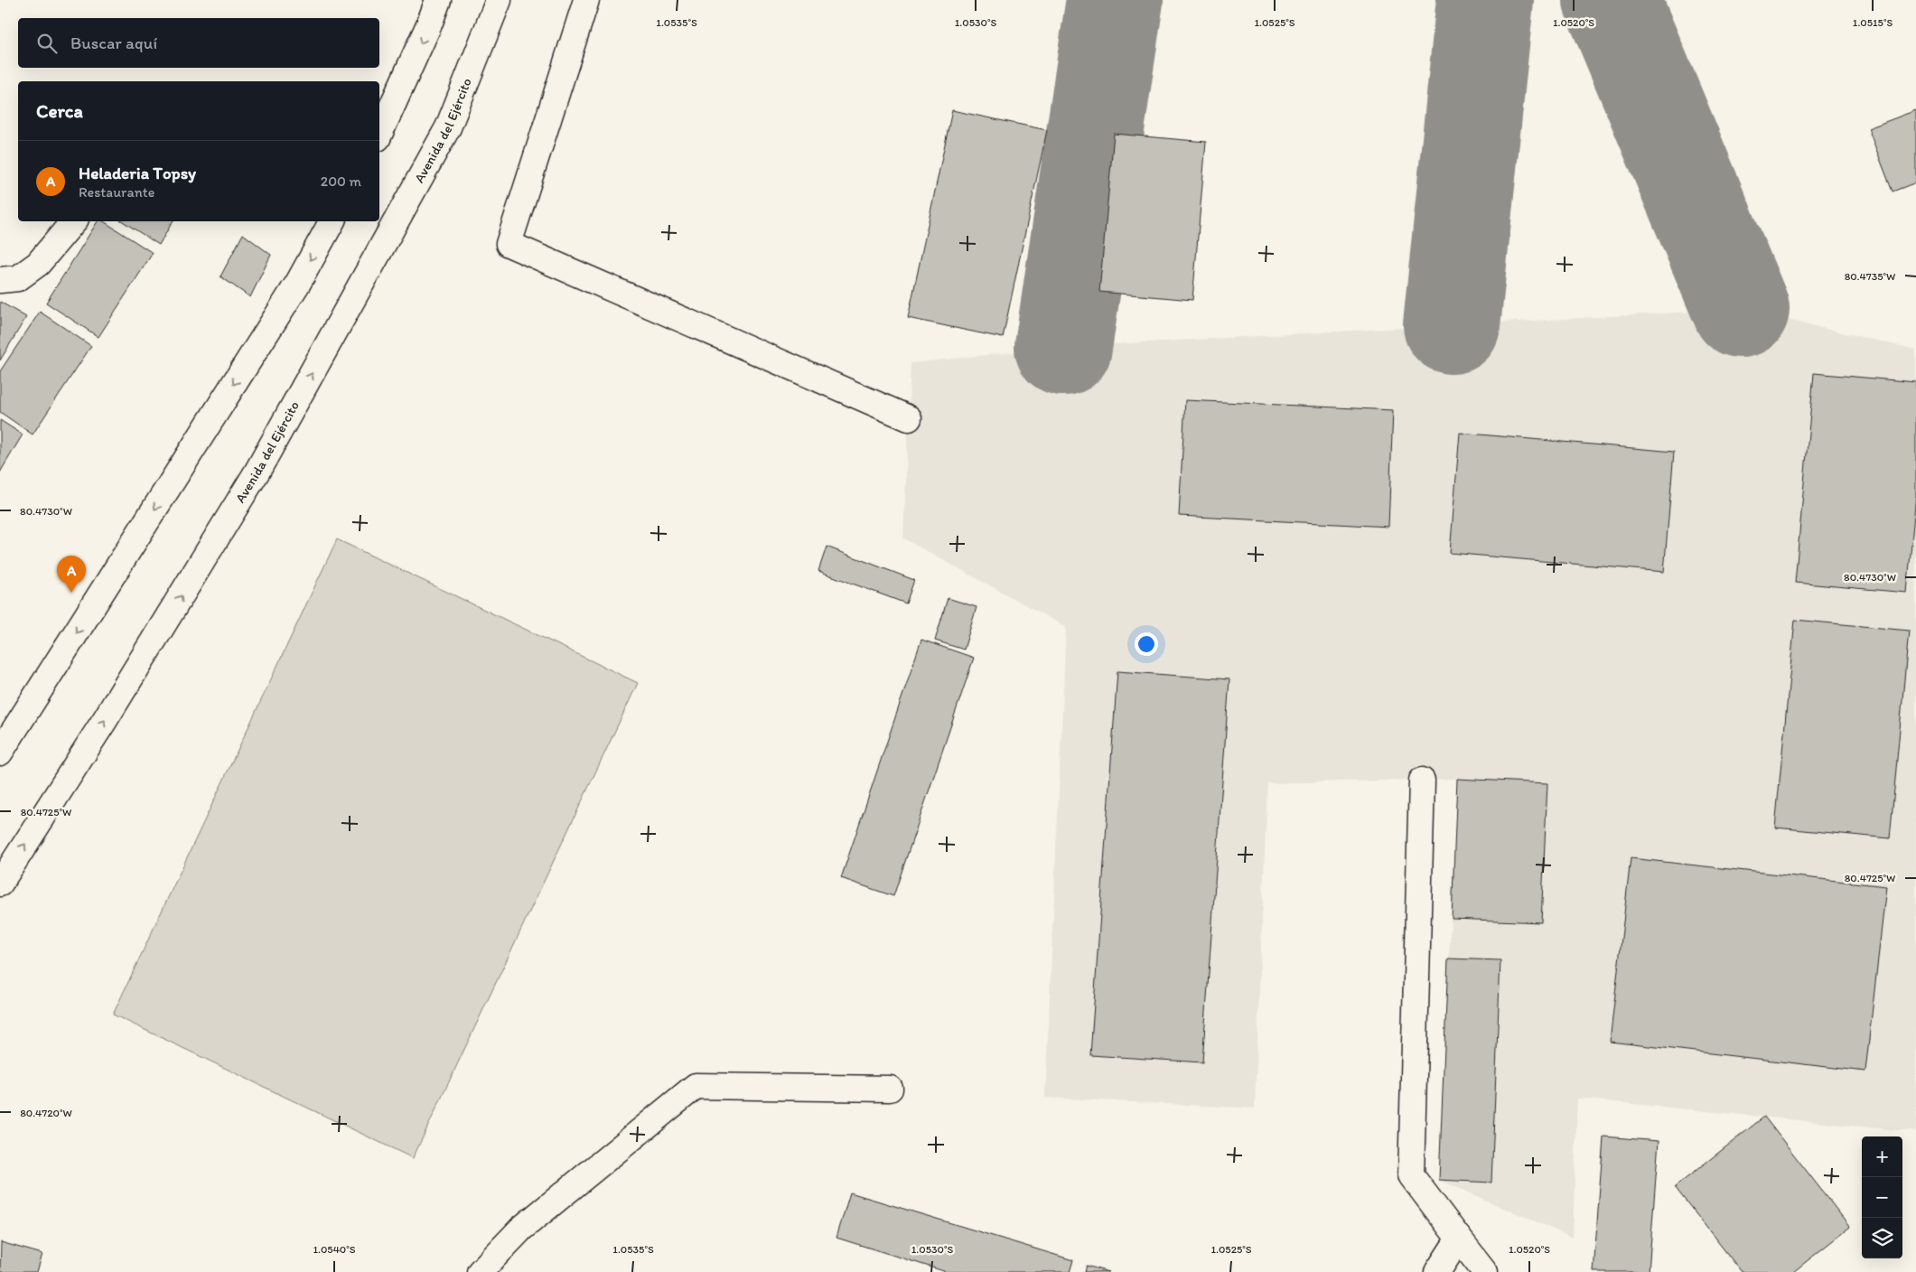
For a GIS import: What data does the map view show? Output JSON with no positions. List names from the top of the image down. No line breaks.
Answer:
{"streets":{"street":["Avenida del Ejército"]},"page":{"search":"Buscar aquí","heading":"Cerca","list":[{"mark":"A","name":"Heladeria Topsy","note":"Restaurante","value":"200 m"}],"pins":"A","map_buttons":["+","−"]},"coordinates":["1.0535°S","1.0530°S","1.0525°S","1.0520°S","1.0515°S","80.4735°W","80.4730°W","80.4725°W","80.4720°W","1.0540°S"]}
